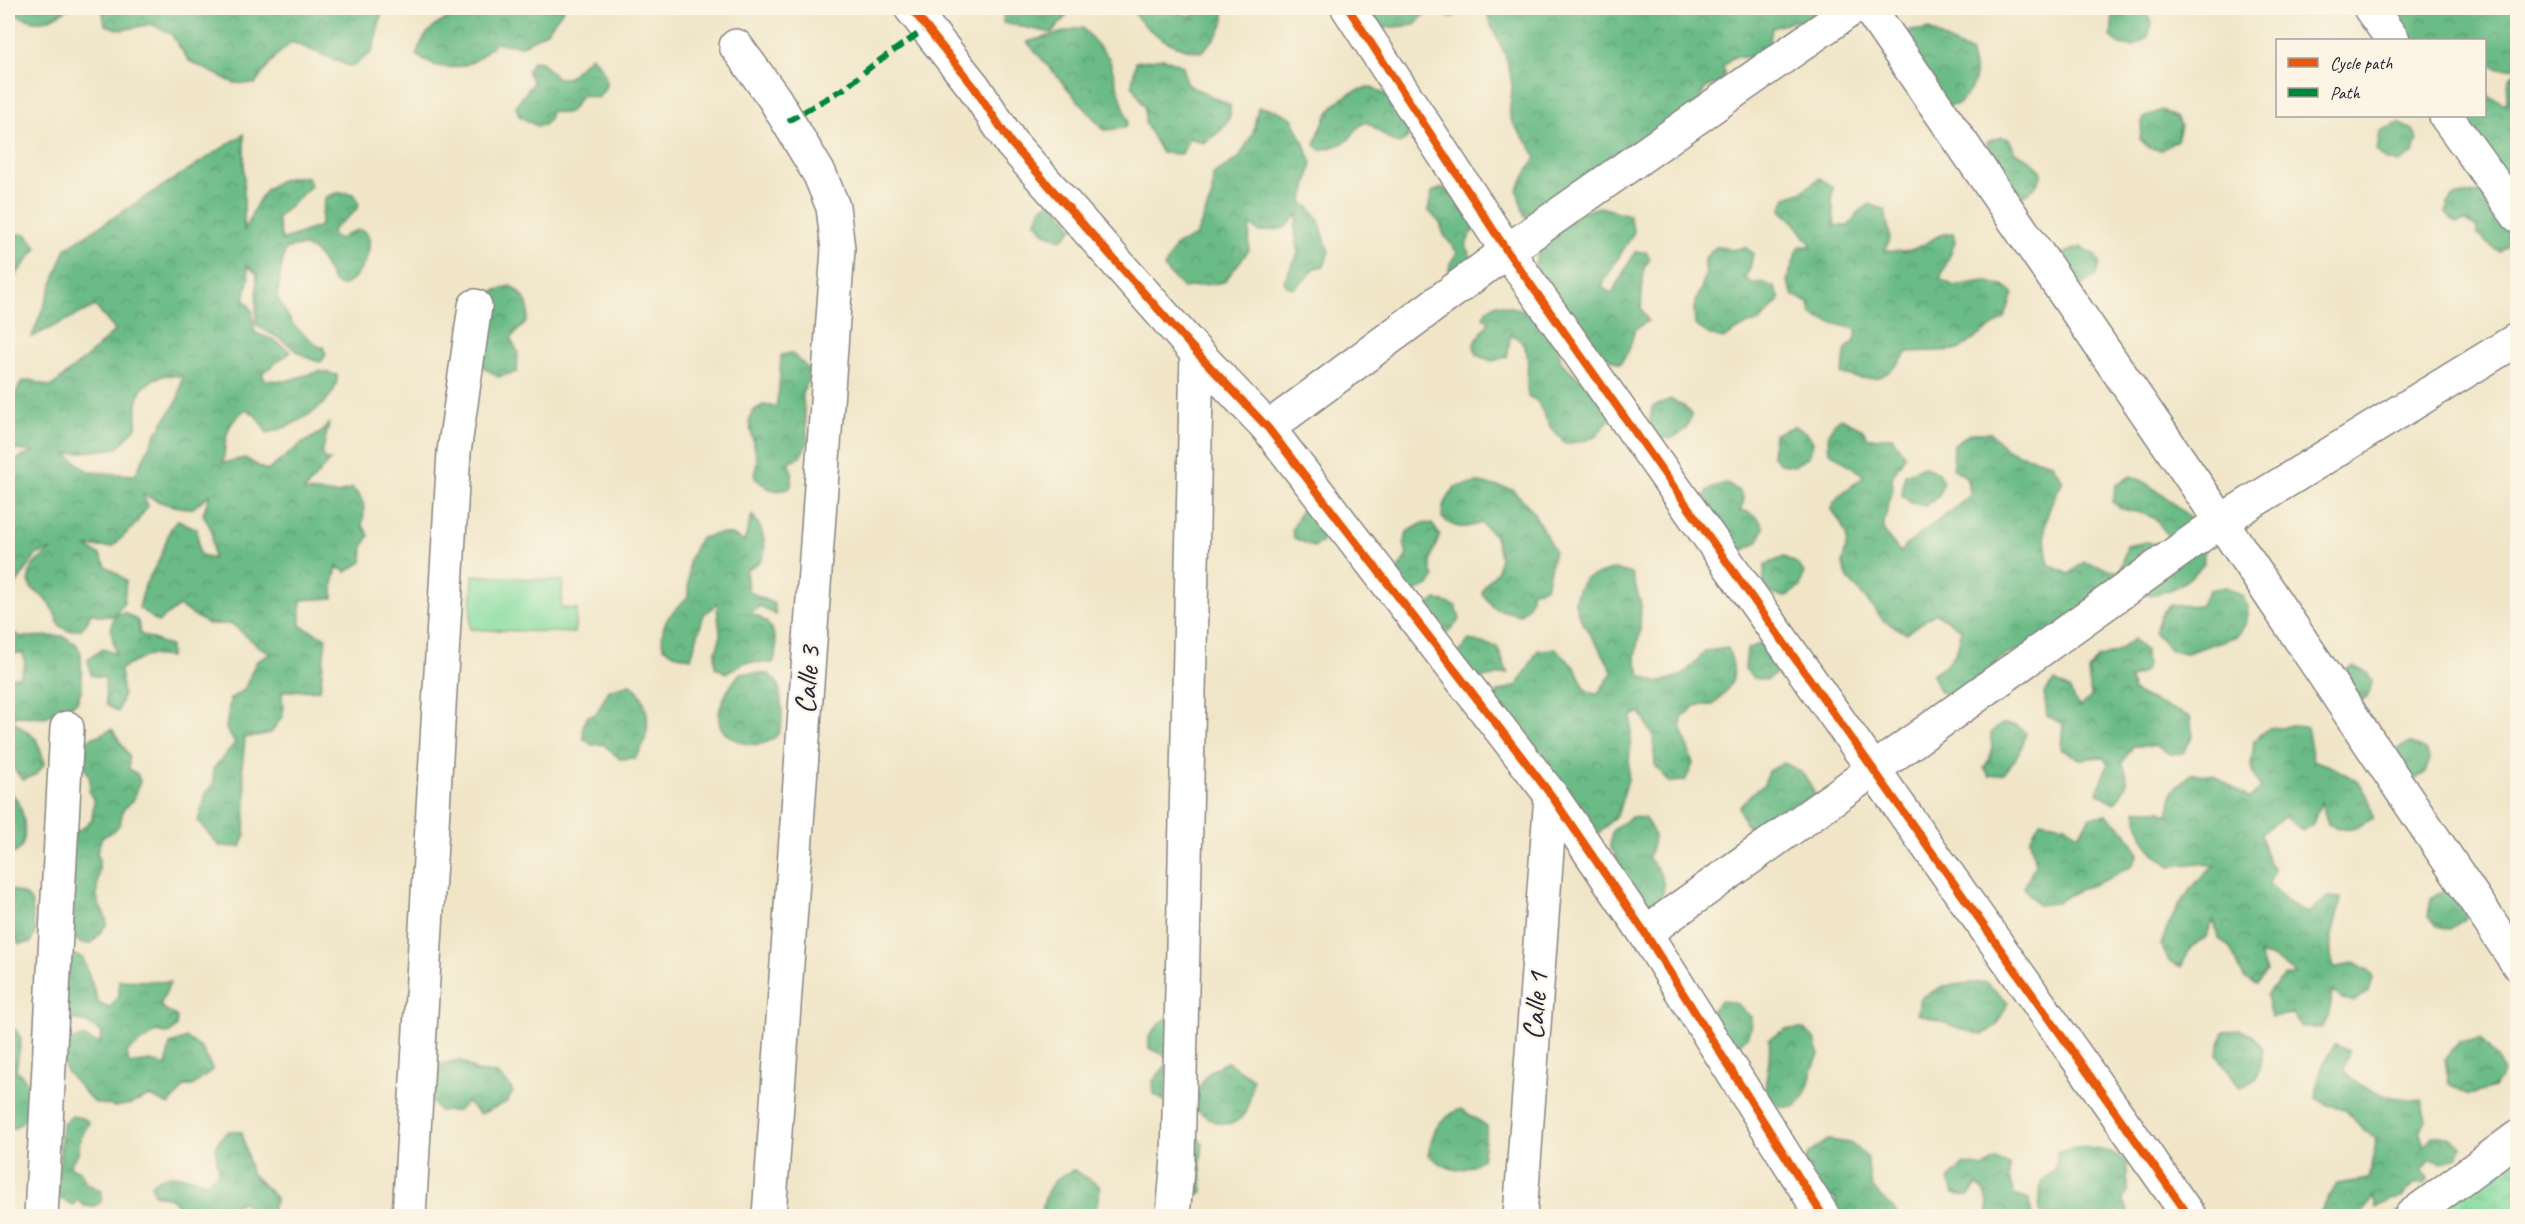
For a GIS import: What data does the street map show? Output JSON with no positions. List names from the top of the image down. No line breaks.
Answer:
{"streets":{"street":["Calle 3","Calle 1"]},"legend":["Cycle path","Path"]}
